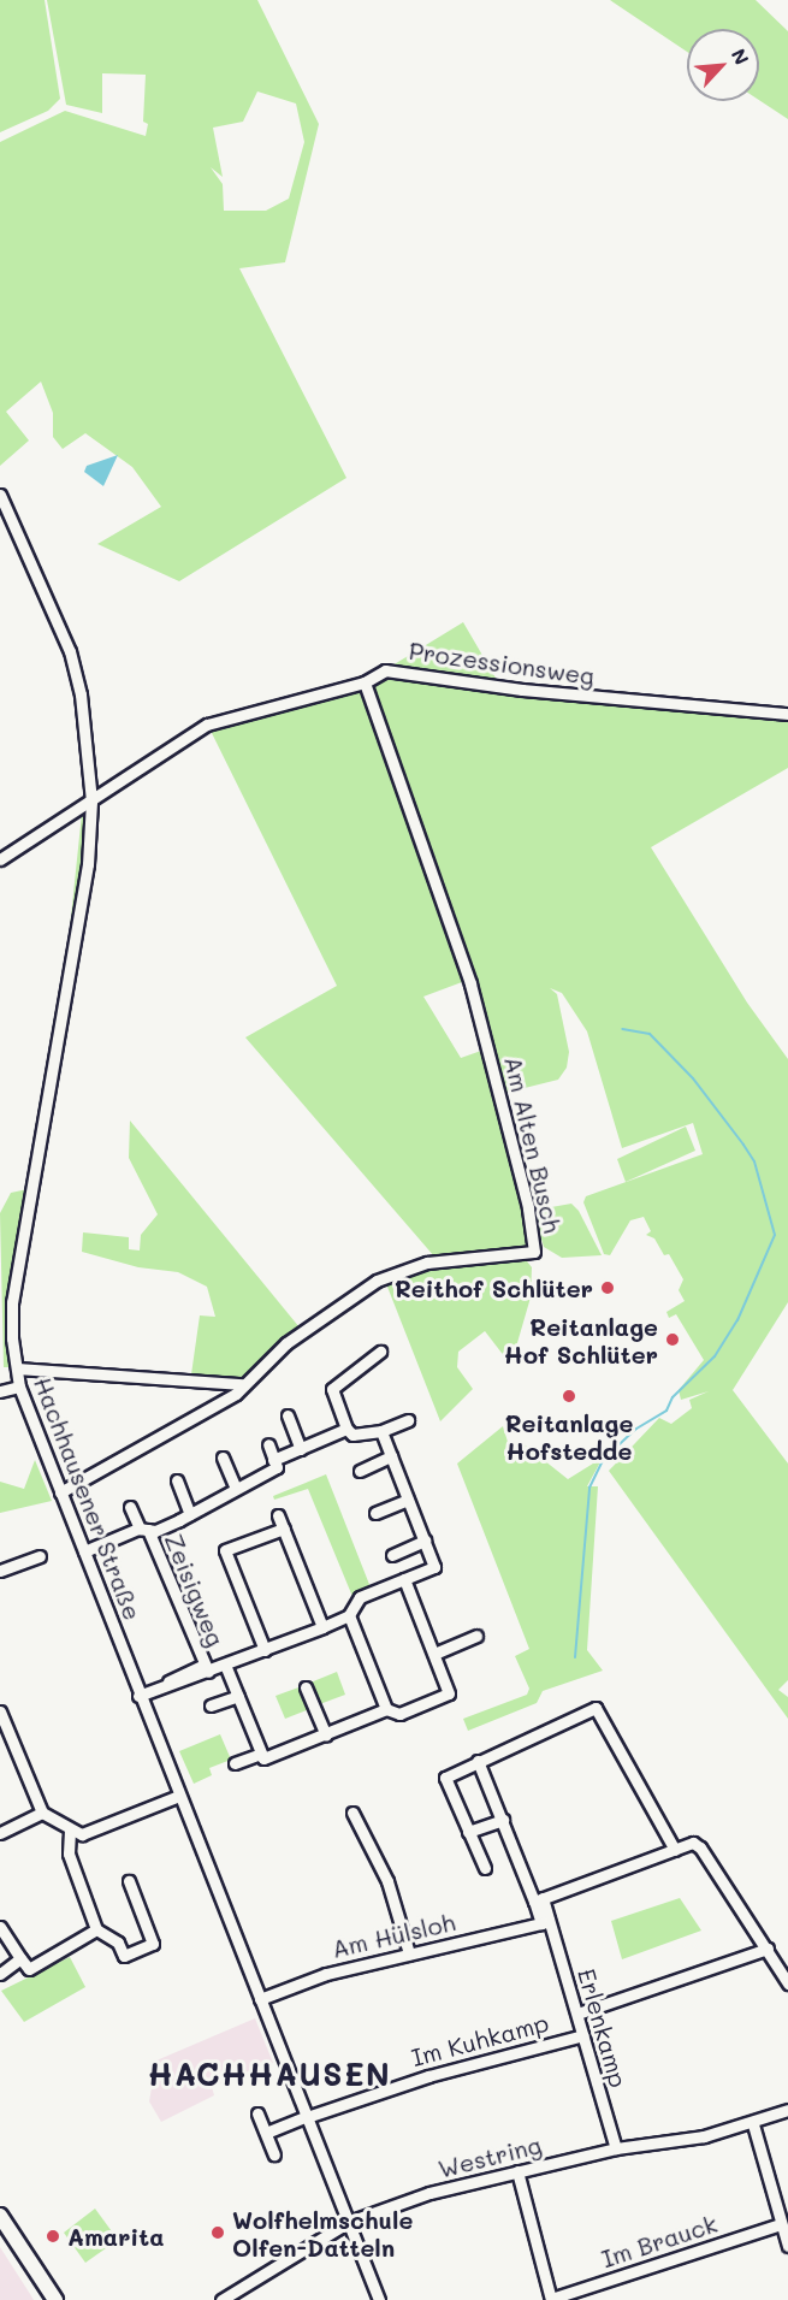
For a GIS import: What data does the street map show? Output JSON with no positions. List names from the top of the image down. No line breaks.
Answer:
{"streets":{"street":["Prozessionsweg","Am Alten Busch","Hachhausener Straße","Zeisigweg","Am Hülsloh","Erlenkamp","Im Kuhkamp","Westring","Im Brauck"]},"crossings":[["Prozessionsweg","Am Alten Busch"],["Prozessionsweg","Hachhausener Straße"],["Hachhausener Straße","Zeisigweg"],["Hachhausener Straße","Am Hülsloh"],["Hachhausener Straße","Im Kuhkamp"],["Hachhausener Straße","Westring"],["Am Hülsloh","Erlenkamp"],["Erlenkamp","Im Kuhkamp"],["Erlenkamp","Westring"]],"districts":["HACHHAUSEN"],"places":["Reithof Schlüter","Reitanlage Hof Schlüter","Reitanlage Hofstedde","Wolfhelmschule Olfen-Datteln","Amarita"],"north":"top right"}
